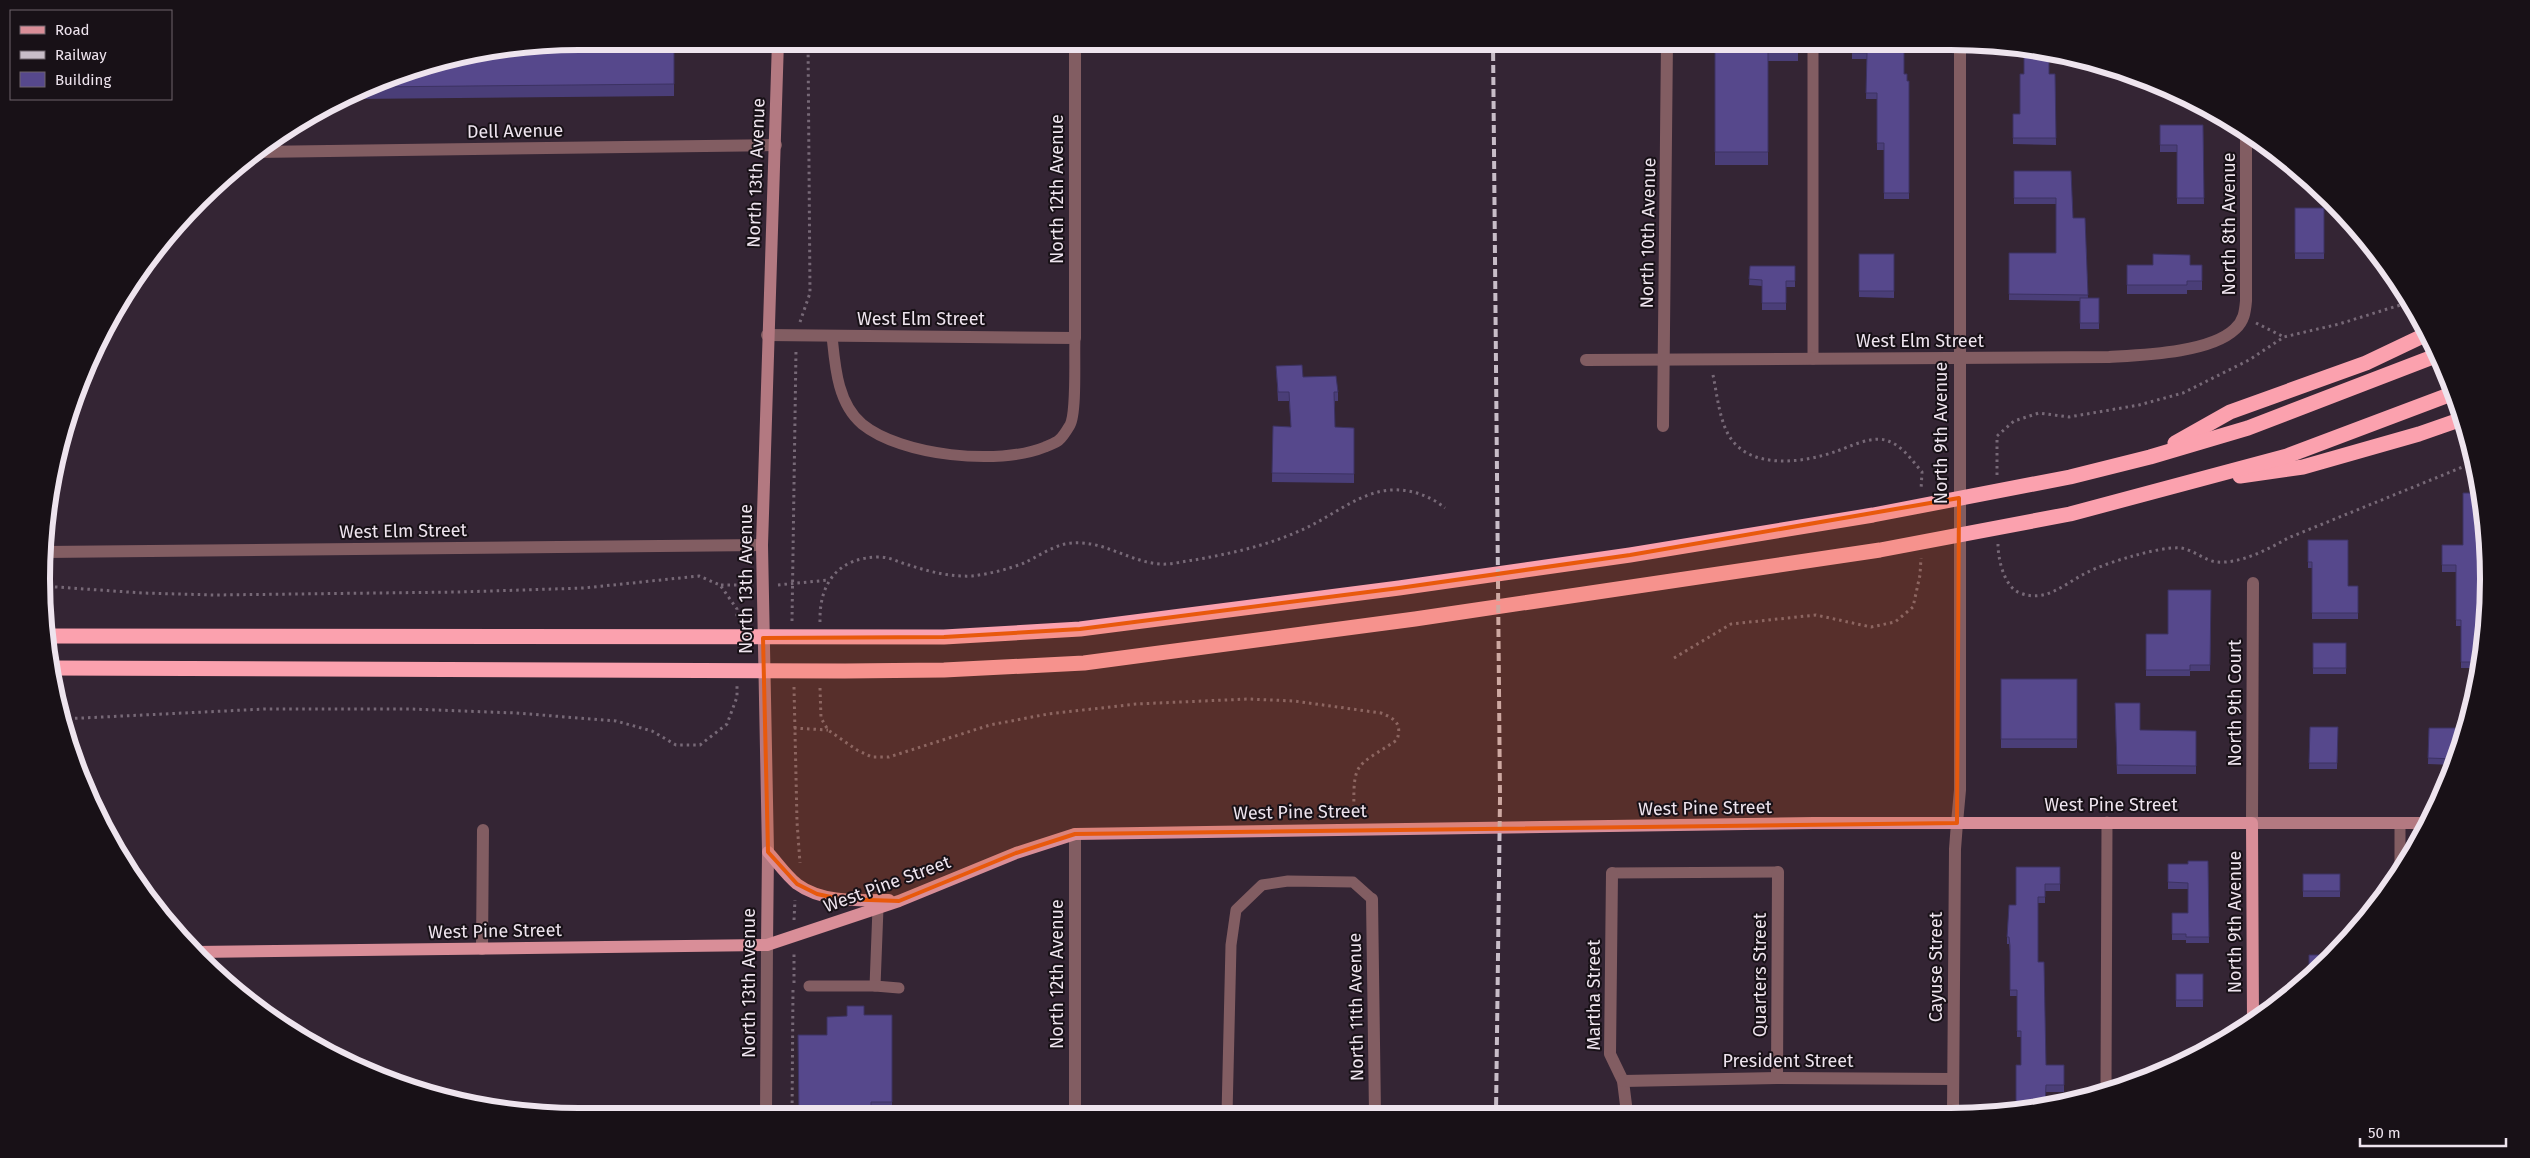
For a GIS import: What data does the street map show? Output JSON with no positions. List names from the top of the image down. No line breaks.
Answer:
{"streets":{"main road":["North 13th Avenue","North 9th Avenue","West Pine Street"],"street":["Dell Avenue","North 12th Avenue","North 8th Avenue","North 10th Avenue","West Elm Street","North 9th Court","Cayuse Street","Quarters Street","Martha Street","North 11th Avenue","President Street"]},"crossings":[["Dell Avenue","North 13th Avenue"],["North 13th Avenue","West Elm Street"],["North 13th Avenue","West Pine Street"],["North 12th Avenue","West Elm Street"],["North 12th Avenue","West Pine Street"],["North 8th Avenue","West Elm Street"],["North 10th Avenue","West Elm Street"],["West Elm Street","North 9th Avenue"],["North 9th Avenue","North 9th Court"],["North 9th Avenue","West Pine Street"],["North 9th Avenue","Cayuse Street"],["North 9th Court","West Pine Street"],["West Pine Street","Cayuse Street"],["Cayuse Street","President Street"],["Quarters Street","President Street"],["Martha Street","President Street"]],"legend":["Road","Railway","Building"],"scale_bar":"50 m"}
